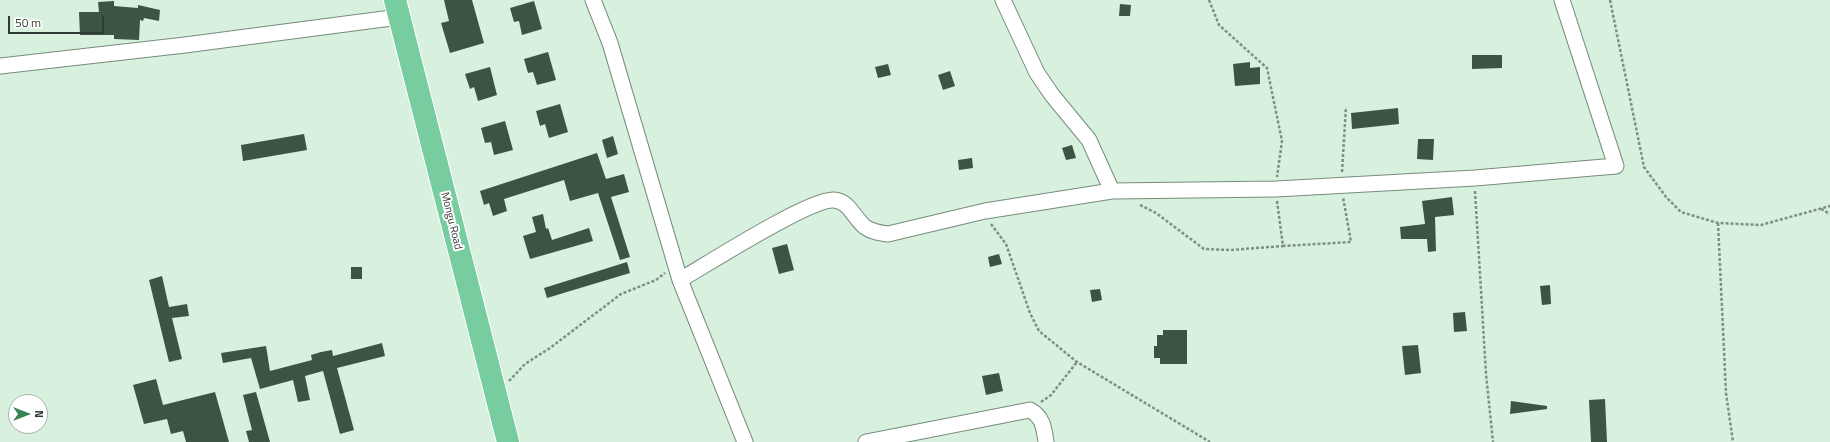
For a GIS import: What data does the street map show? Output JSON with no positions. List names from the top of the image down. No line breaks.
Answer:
{"streets":{"main road":["Mongu Road"]},"scale_bar":"50 m","north":"right"}
